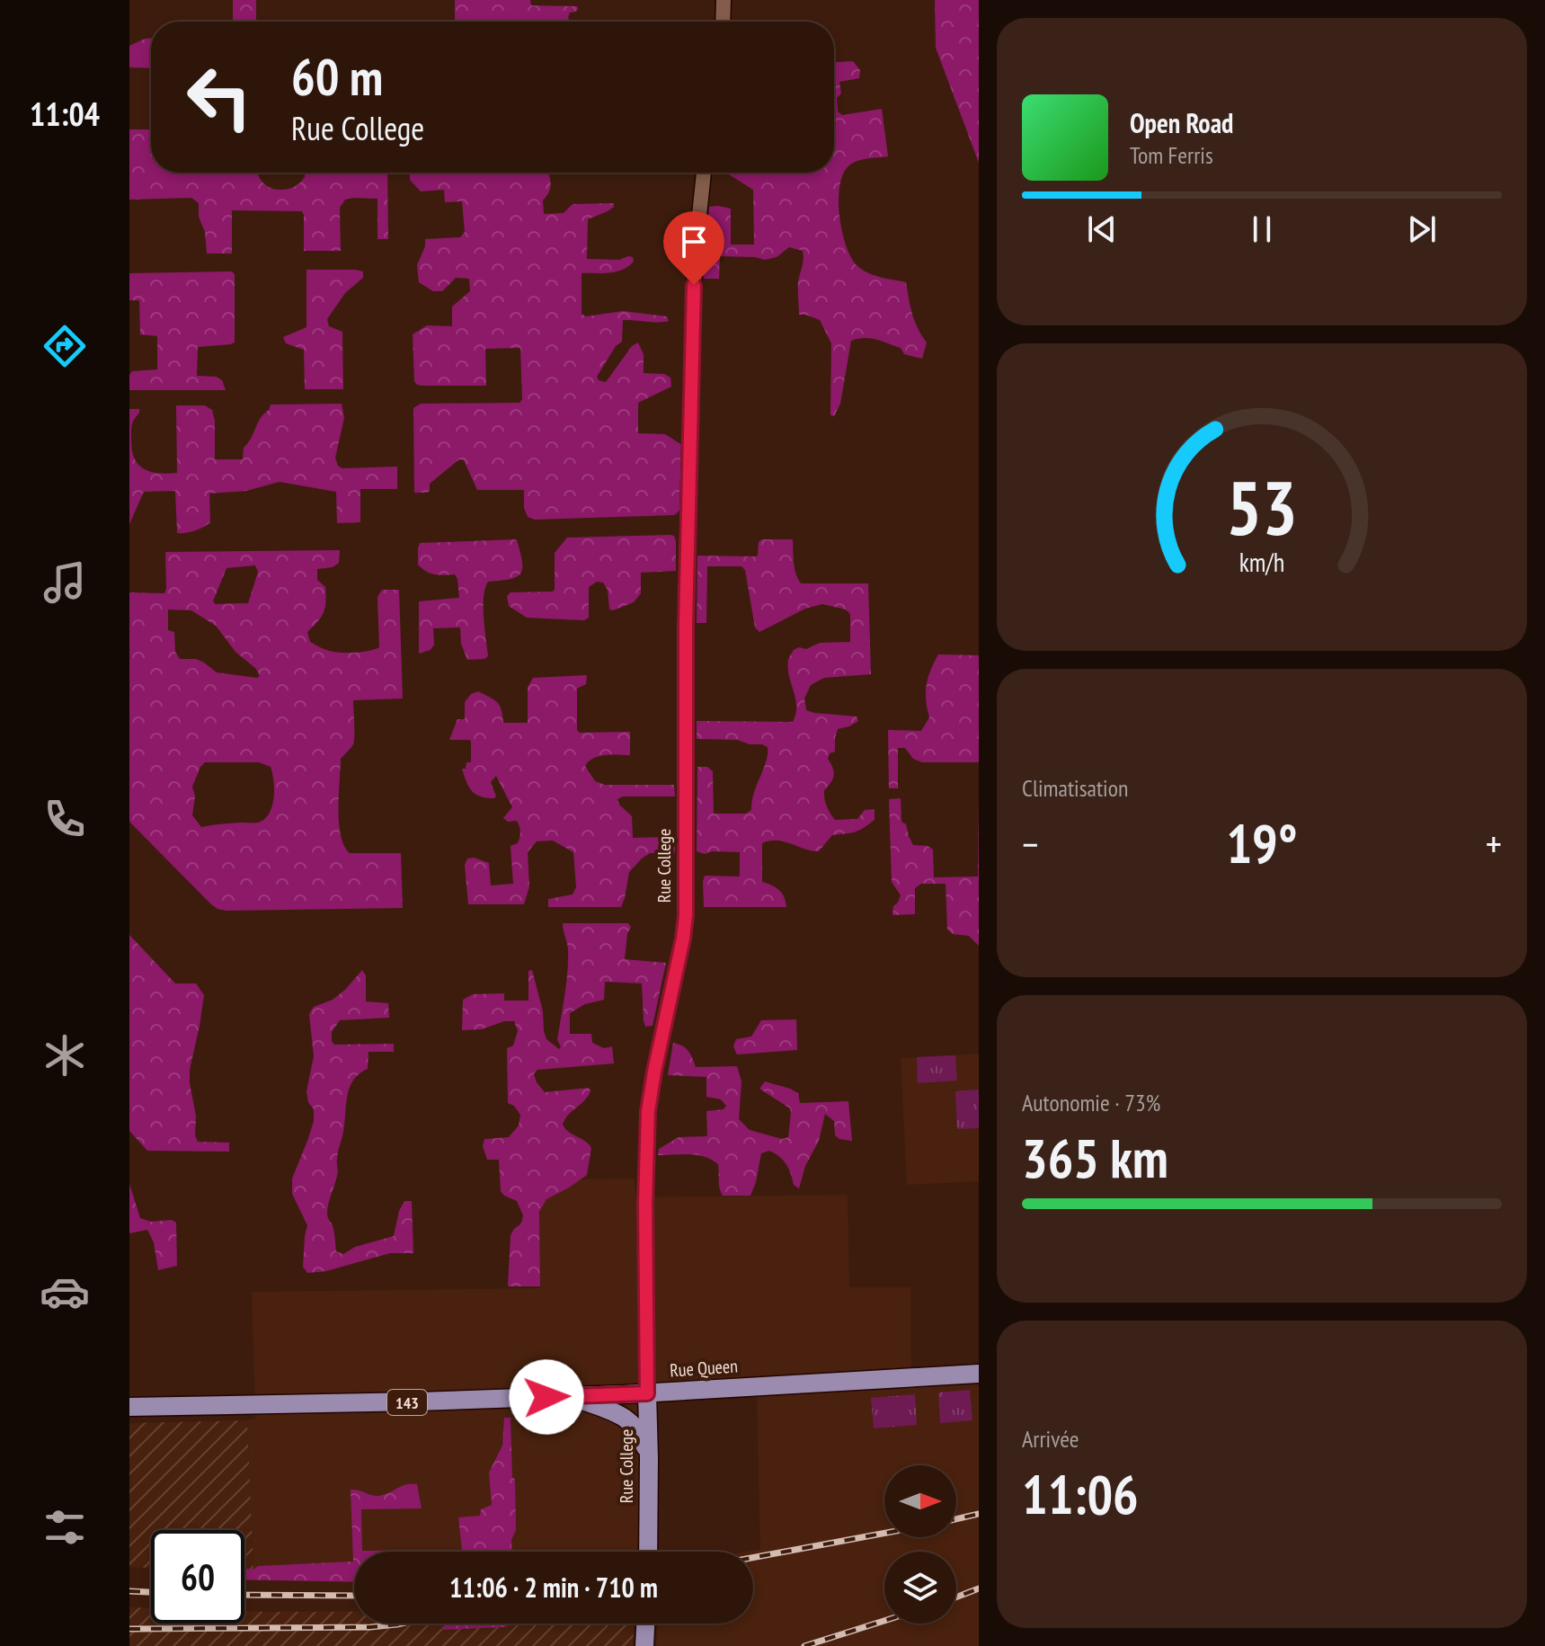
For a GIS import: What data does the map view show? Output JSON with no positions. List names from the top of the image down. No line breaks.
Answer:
{"streets":{"main road":["Rue College","Rue Queen","143"]},"crossings":[["Rue College","Rue Queen"]],"north":"right","page":{"tabs":"11:04","turn":["60 m","Rue College"],"song":["Open Road","Tom Ferris"],"tile":["Climatisation",["Autonomie · 73%","365 km"],["Arrivée","11:06"]],"heat":["−","19°","+"],"limit":"60","trip":"11:06 · 2 min · 710 m","gauge":["53","km/h"]}}
